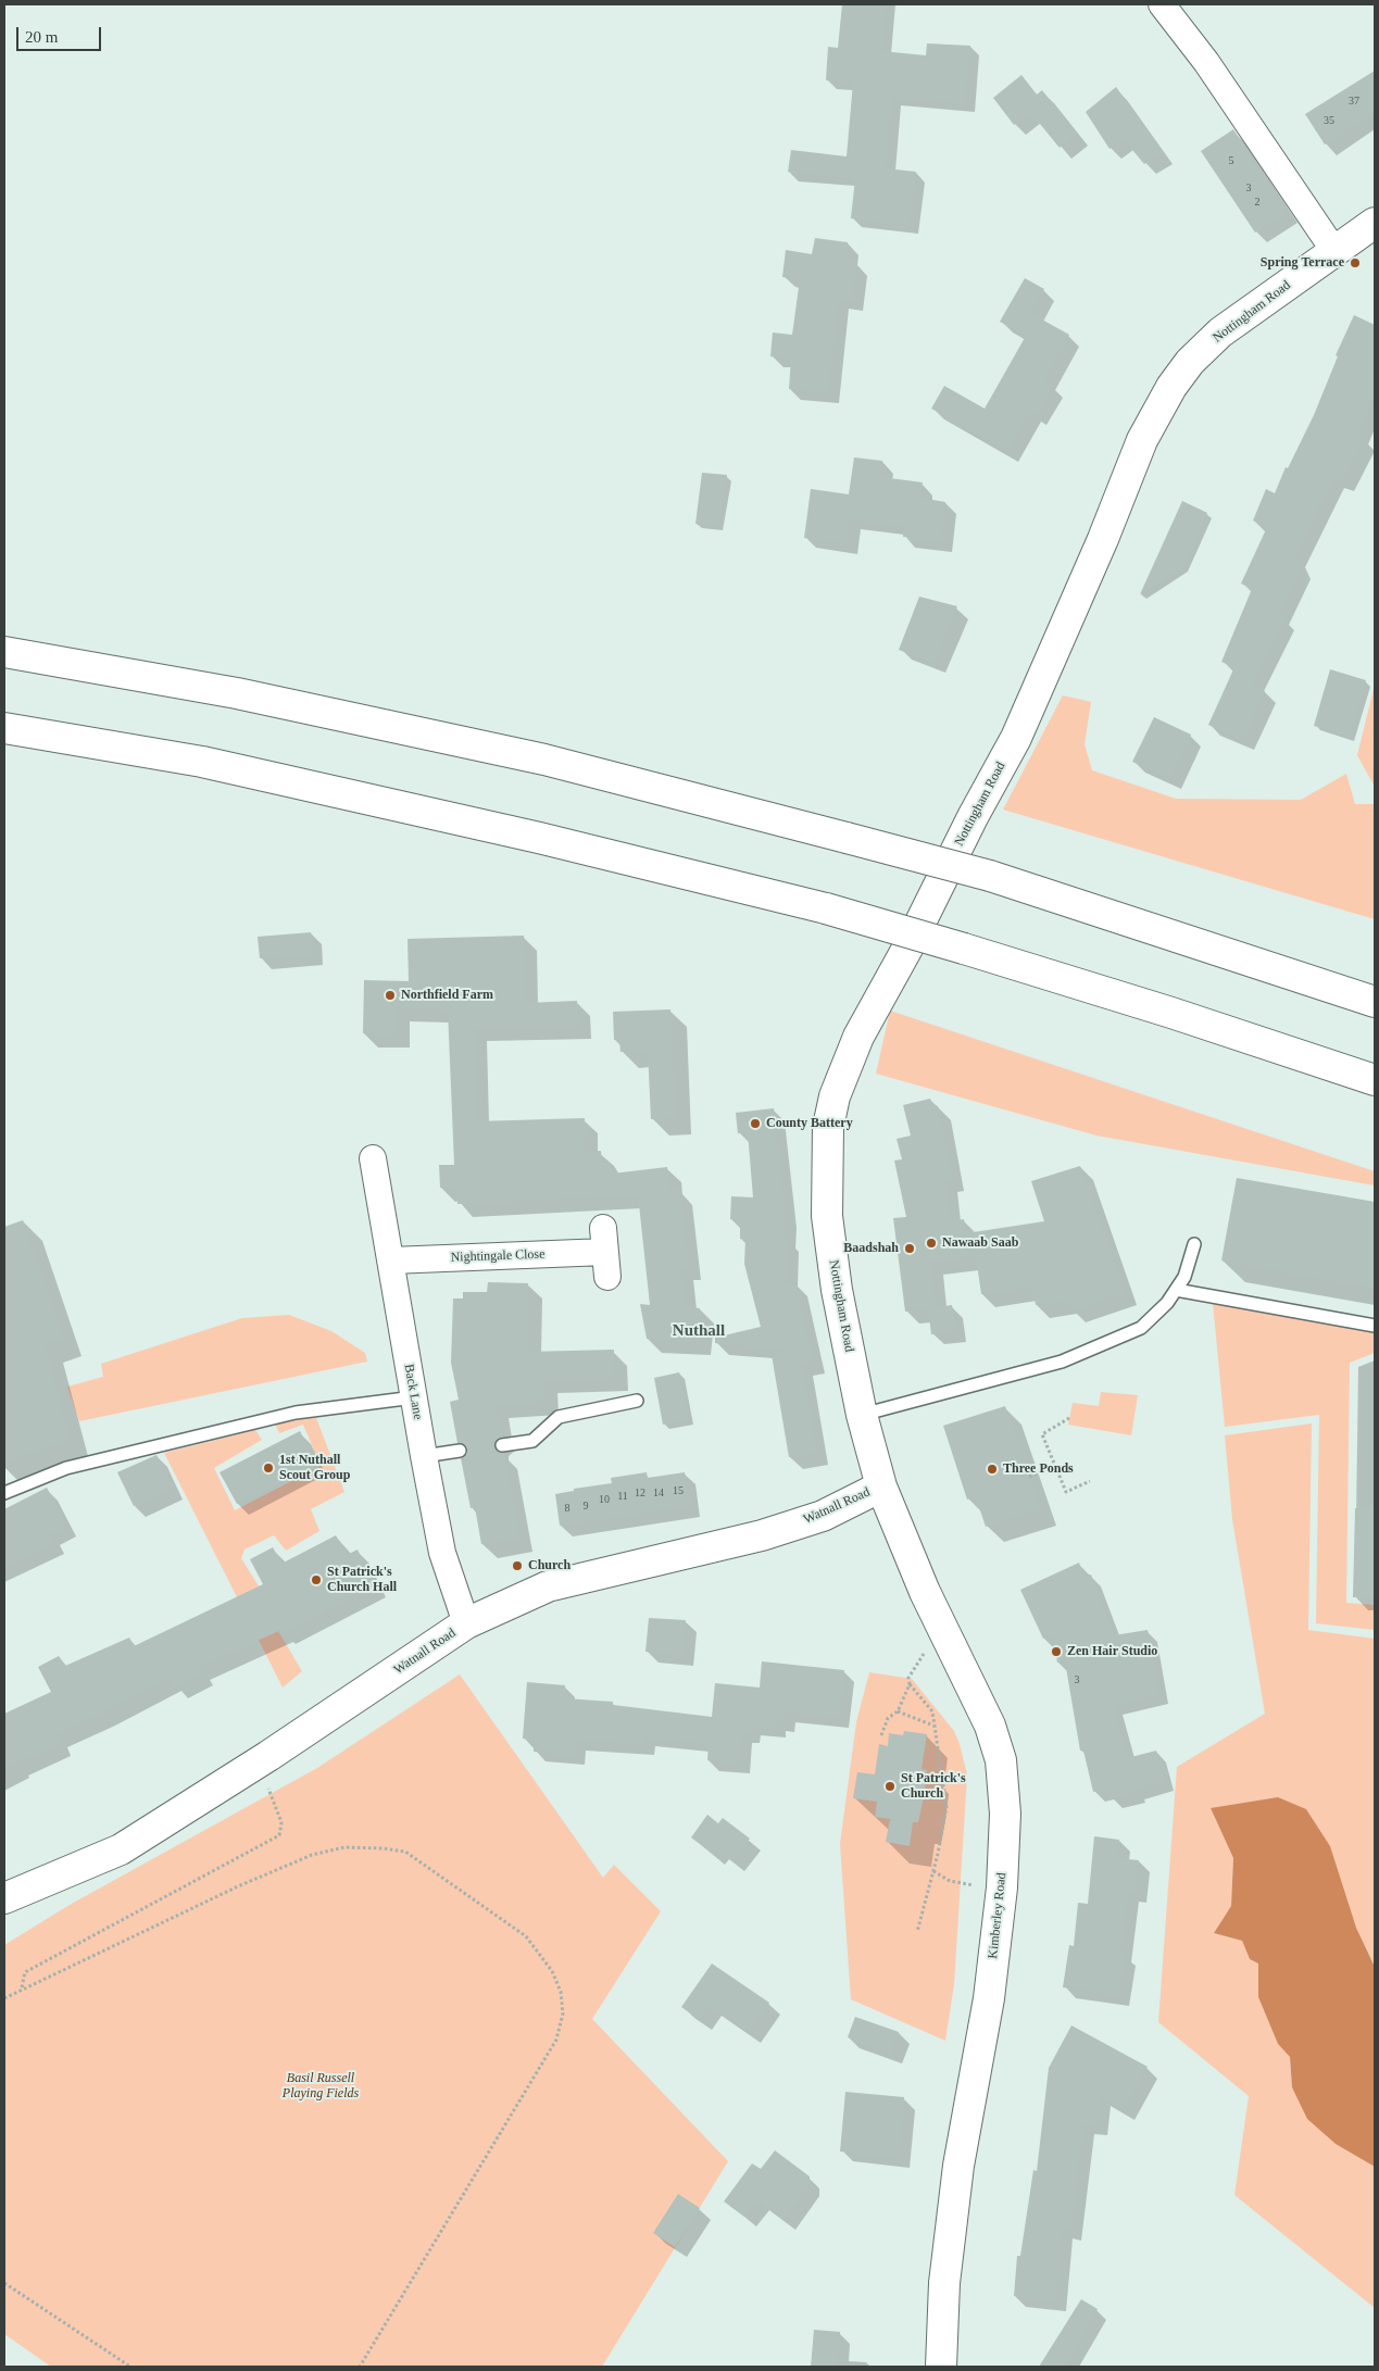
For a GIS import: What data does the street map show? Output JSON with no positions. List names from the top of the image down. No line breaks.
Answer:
{"streets":{"main road":["Nottingham Road","Watnall Road","Kimberley Road"],"street":["Nightingale Close","Back Lane"]},"crossings":[["Nottingham Road","Watnall Road"],["Nottingham Road","Kimberley Road"],["Nightingale Close","Back Lane"],["Back Lane","Watnall Road"],["Watnall Road","Kimberley Road"]],"districts":["Nuthall"],"parks":["Basil Russell Playing Fields"],"places":["Spring Terrace","Northfield Farm","County Battery","Nawaab Saab","Baadshah","1st Nuthall Scout Group","Three Ponds","Church","St Patrick's Church Hall","Zen Hair Studio","St Patrick's Church"],"house_numbers":["37","35","5","3","2","15","12","14","11","10","9","8","3"],"scale_bar":"20 m"}
